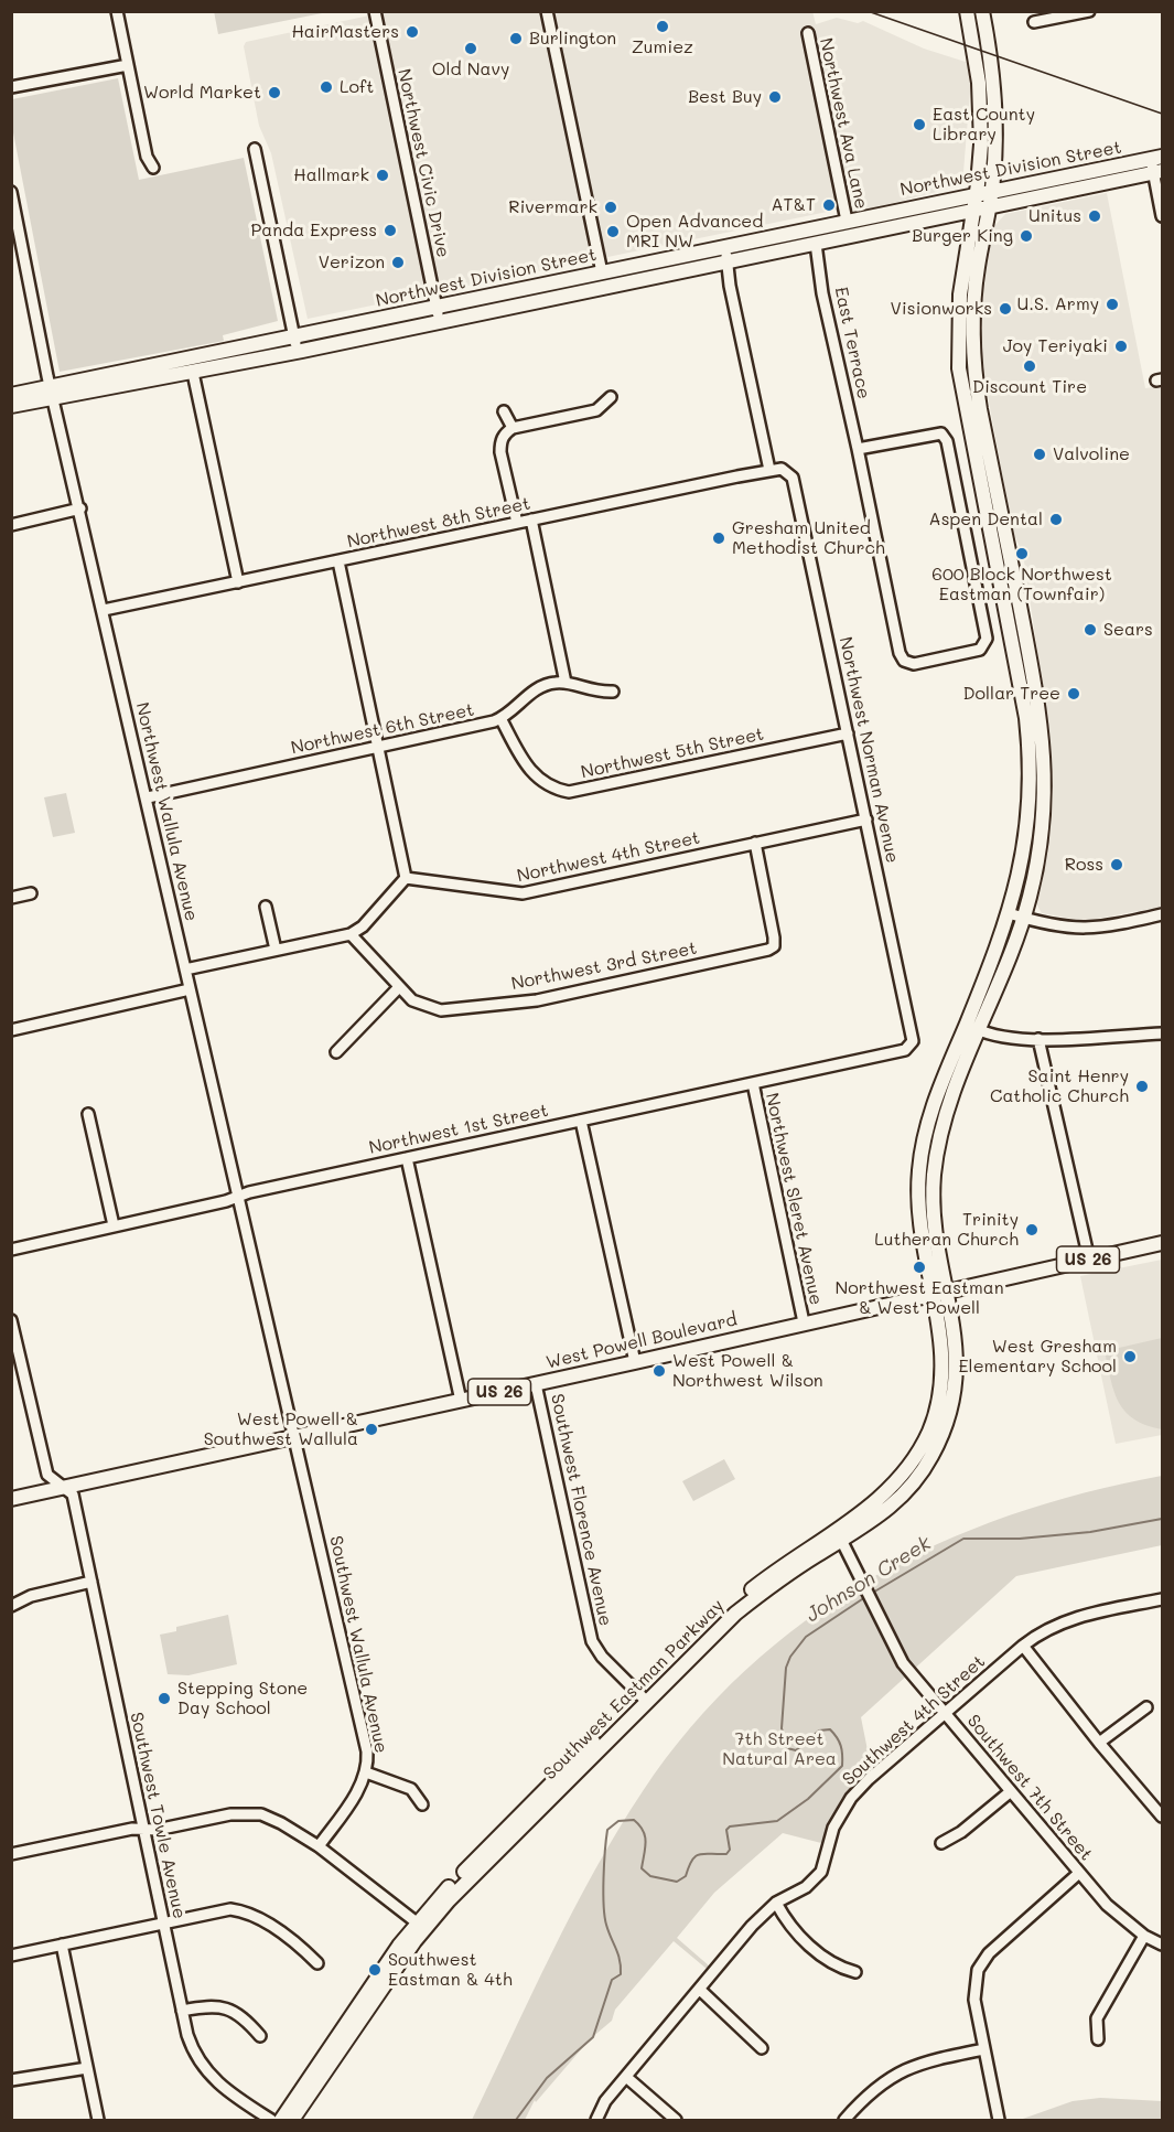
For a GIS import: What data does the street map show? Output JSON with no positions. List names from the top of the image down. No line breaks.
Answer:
{"streets":{"main road":["Northwest Division Street","US 26","West Powell Boulevard","Southwest Eastman Parkway"],"street":["Northwest Ava Lane","Northwest Civic Drive","East Terrace","Northwest 8th Street","Northwest 6th Street","Northwest Norman Avenue","Northwest 5th Street","Northwest Wallula Avenue","Northwest 4th Street","Northwest 3rd Street","Northwest 1st Street","Northwest Sleret Avenue","Southwest Florence Avenue","Southwest Wallula Avenue","Southwest 4th Street","Southwest 7th Street","Southwest Towle Avenue"]},"crossings":[["Northwest Ava Lane","Northwest Division Street"],["Northwest Civic Drive","Northwest Division Street"],["Northwest Division Street","East Terrace"],["Northwest Division Street","Northwest Wallula Avenue"],["Northwest 8th Street","Northwest Norman Avenue"],["Northwest 8th Street","Northwest Wallula Avenue"],["Northwest 6th Street","Northwest 5th Street"],["Northwest 6th Street","Northwest Wallula Avenue"],["Northwest Norman Avenue","Northwest 5th Street"],["Northwest Norman Avenue","Northwest 4th Street"],["Northwest Norman Avenue","Northwest 1st Street"],["Northwest Wallula Avenue","Northwest 1st Street"],["Northwest Wallula Avenue","West Powell Boulevard"],["Northwest Wallula Avenue","Southwest Wallula Avenue"],["Northwest 4th Street","Northwest 3rd Street"],["Northwest 1st Street","Northwest Sleret Avenue"],["Northwest Sleret Avenue","West Powell Boulevard"],["West Powell Boulevard","Southwest Florence Avenue"],["West Powell Boulevard","Southwest Wallula Avenue"],["West Powell Boulevard","Southwest Eastman Parkway"],["West Powell Boulevard","Southwest Towle Avenue"],["Southwest Florence Avenue","Southwest Eastman Parkway"],["Southwest Eastman Parkway","Southwest 7th Street"],["Southwest 4th Street","Southwest 7th Street"]],"water":["Johnson Creek"],"parks":["7th Street Natural Area"],"places":["Zumiez","HairMasters","Burlington","Old Navy","Loft","World Market","Best Buy","East County Library","Hallmark","AT&T","Rivermark","Unitus","Panda Express","Open Advanced MRI NW","Burger King","Verizon","U.S. Army","Visionworks","Joy Teriyaki","Discount Tire","Valvoline","Aspen Dental","Gresham United Methodist Church","600 Block Northwest Eastman (Townfair)","Sears","Dollar Tree","Ross","Saint Henry Catholic Church","Trinity Lutheran Church","Northwest Eastman & West Powell","West Gresham Elementary School","West Powell & Northwest Wilson","West Powell & Southwest Wallula","Stepping Stone Day School","Southwest Eastman & 4th"]}
